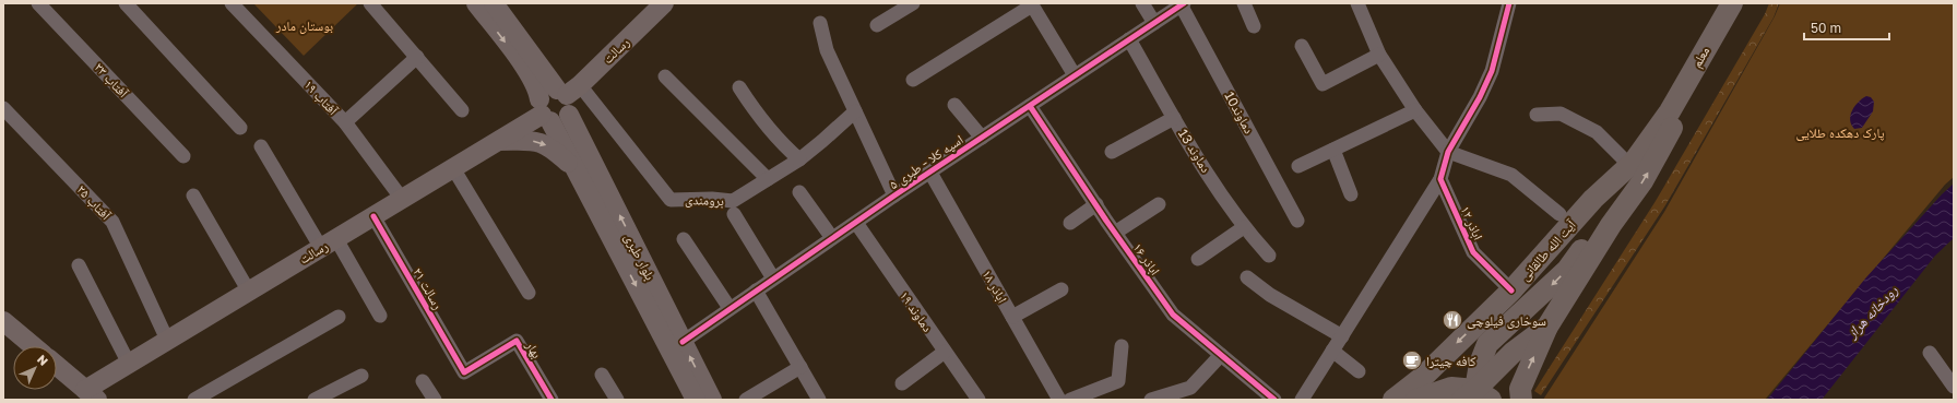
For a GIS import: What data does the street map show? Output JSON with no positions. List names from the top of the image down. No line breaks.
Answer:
{"streets":{"main road":["رسالت","معلم","آیت الله طالقانی","بلوار طبری"],"street":["آفتاب ۲۳","آفتاب ۱۹","دماوند10","دماوند 13","اسپه کلا - طبری ۵","برومندی","آفتاب ۲۵","اباذر ۱۲","اباذر ۱۶","اباذر ۱۸","رسالت ۲۱","دماوند ۱۹","بهار"]},"crossings":[["رسالت","آفتاب ۱۹"],["رسالت","برومندی"],["رسالت","آفتاب ۲۵"],["رسالت","بلوار طبری"],["رسالت","رسالت ۲۱"],["معلم","آیت الله طالقانی"],["دماوند10","اسپه کلا - طبری ۵"],["دماوند 13","اسپه کلا - طبری ۵"],["اسپه کلا - طبری ۵","بلوار طبری"],["اسپه کلا - طبری ۵","اباذر ۱۶"],["اسپه کلا - طبری ۵","اباذر ۱۸"],["اسپه کلا - طبری ۵","دماوند ۱۹"],["برومندی","بلوار طبری"],["اباذر ۱۲","آیت الله طالقانی"],["رسالت ۲۱","بهار"]],"water":["رودخانه هراز"],"parks":["بوستان مادر","پارک دهکده طلایی"],"places":{"restaurant":["سوخاری فیلوچی"],"cafe":["کافه چیترا"]},"scale_bar":"50 m","north":"top right"}
